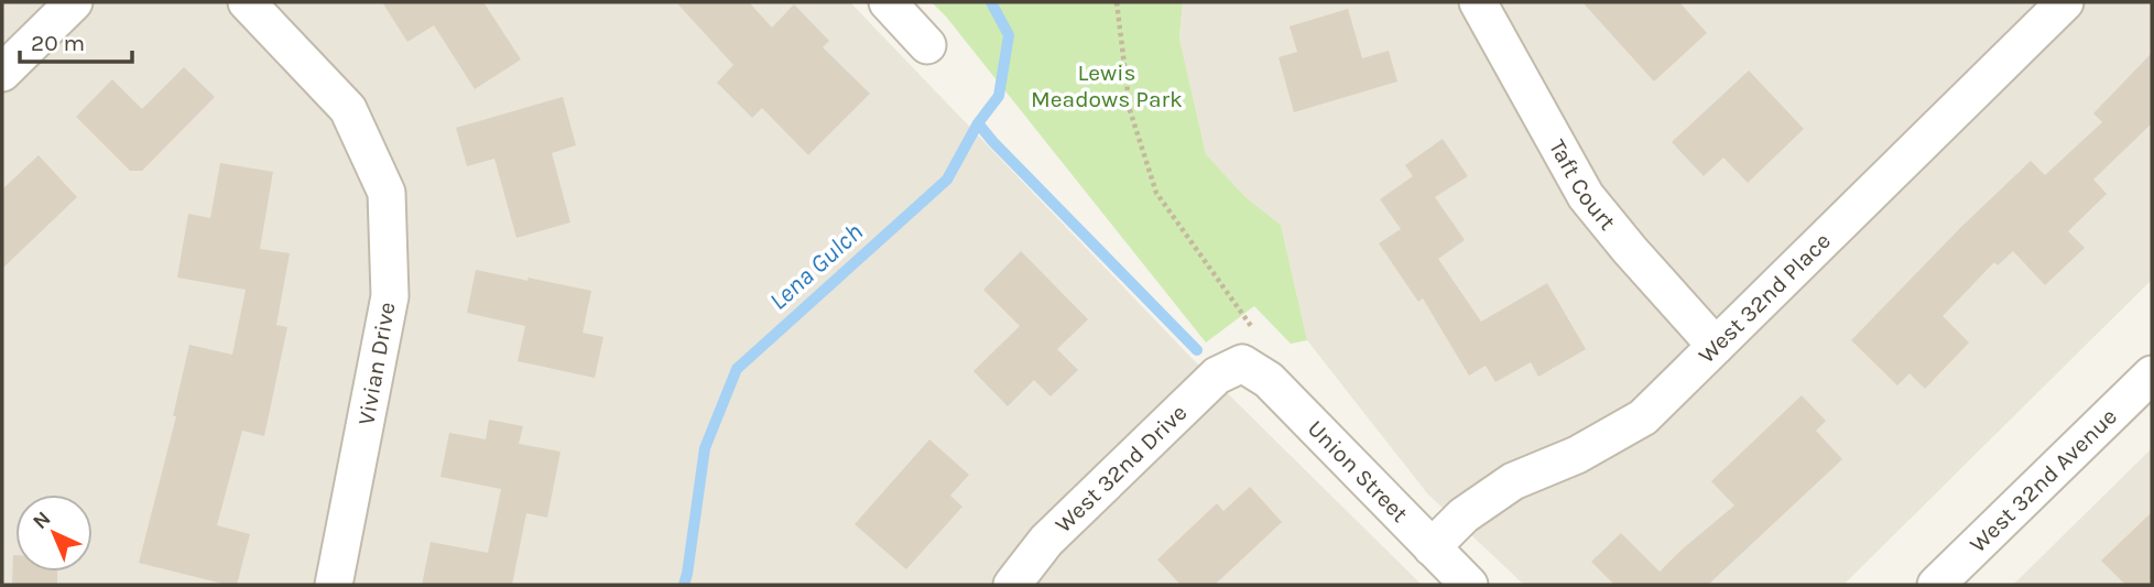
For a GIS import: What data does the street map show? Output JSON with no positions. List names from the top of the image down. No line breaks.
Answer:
{"streets":{"street":["Taft Court","West 32nd Place","Vivian Drive","West 32nd Drive","Union Street","West 32nd Avenue"]},"crossings":[["Taft Court","West 32nd Place"],["West 32nd Place","Union Street"],["West 32nd Drive","Union Street"]],"water":["Lena Gulch"],"parks":["Lewis Meadows Park"],"scale_bar":"20 m","north":"top left"}
